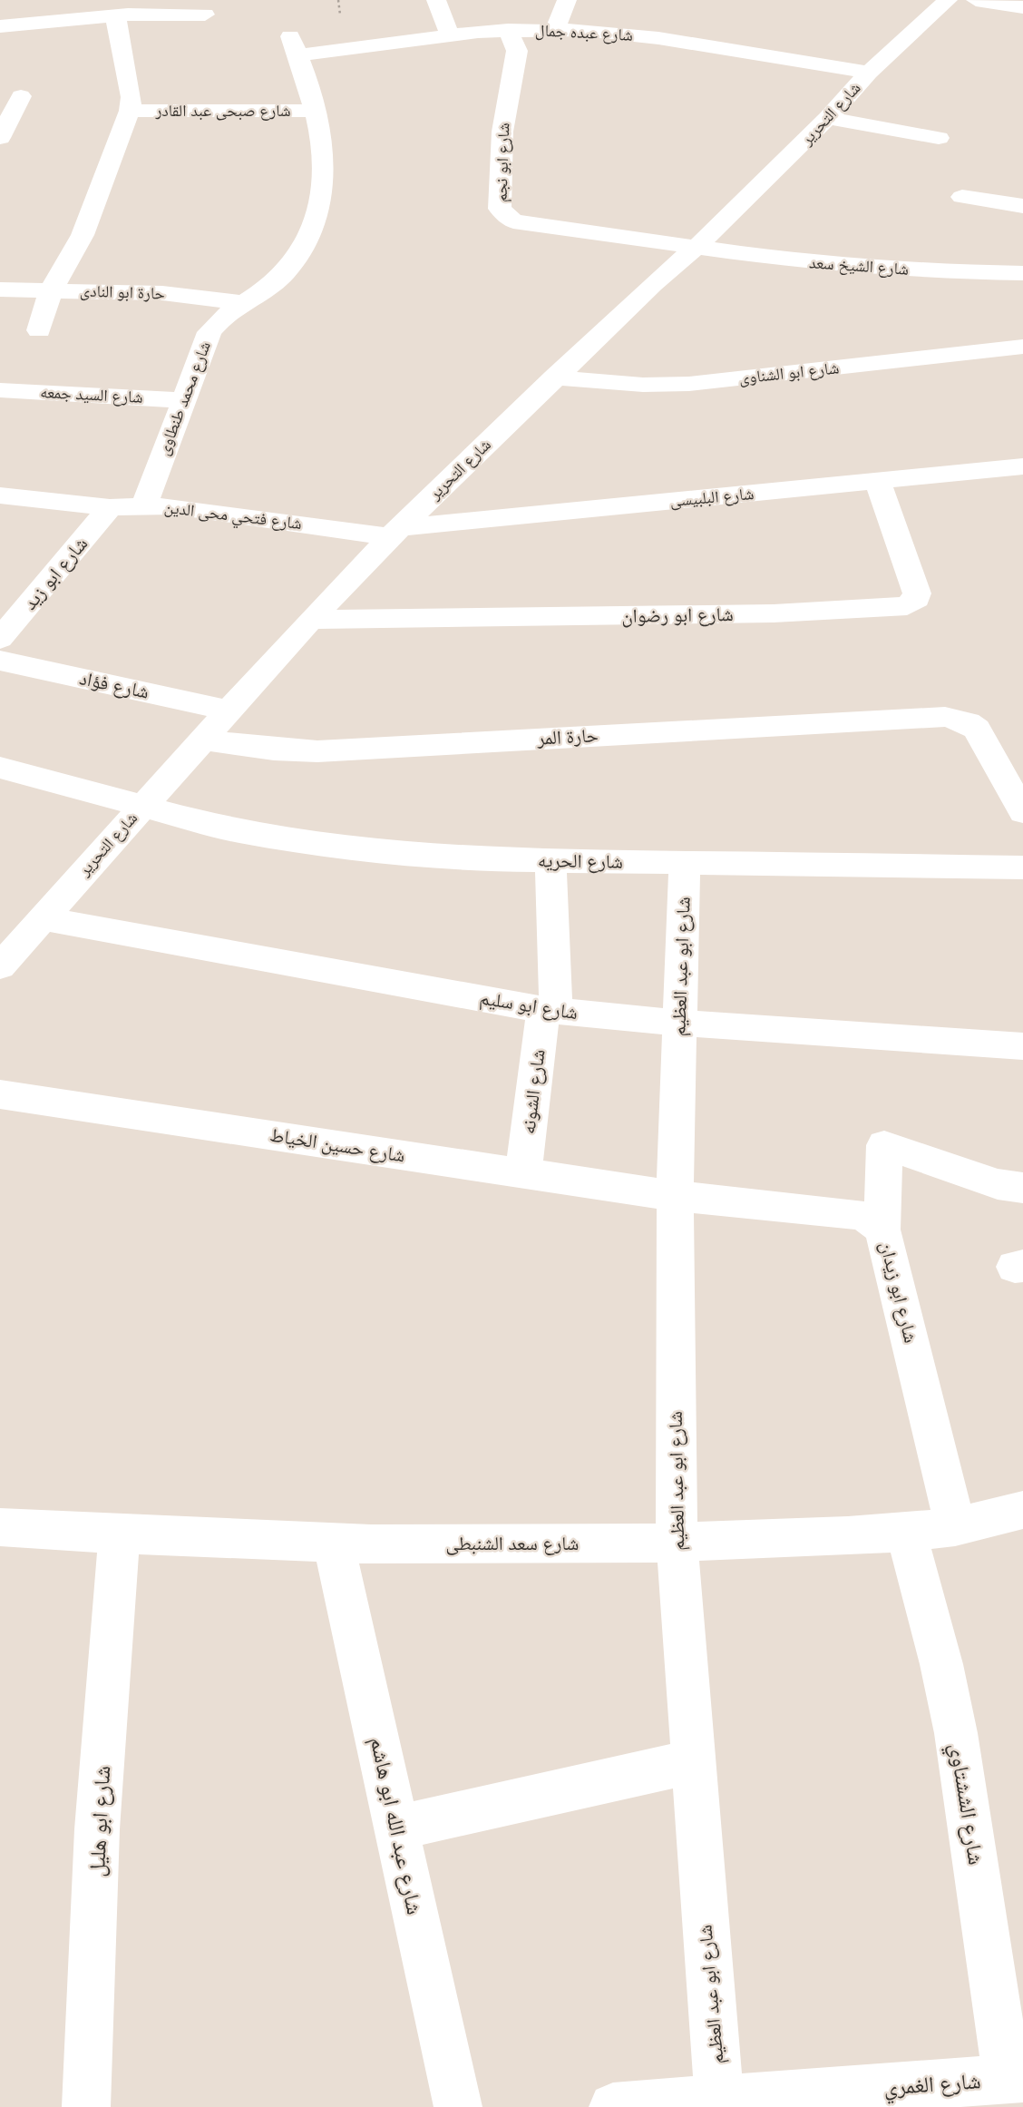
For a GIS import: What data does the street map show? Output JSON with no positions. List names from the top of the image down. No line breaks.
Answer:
{"streets":{"street":["شارع عبده جمال","شارع صبحى عبد القادر","شارع التحرير","شارع ابو نجم","شارع الشيخ سعد","حارة ابو النادى","شارع ابو الشناوى","شارع السيد جمعه","شارع محمد طنطاوى","شارع البلبيسى","شارع فتحي محى الدين","شارع ابو زيد","شارع ابو رضوان","شارع فؤاد","حارة المر","شارع الحريه","شارع ابو عبد العظيم","شارع ابو سليم","شارع الشونه","شارع حسين الخياط","شارع ابو زيدان","شارع سعد الشنبطى","شارع الششتاوي","شارع ابو هليل","شارع عبد الله ابو هاشم","شارع الغمري"]},"crossings":[["شارع عبده جمال","شارع التحرير"],["شارع عبده جمال","شارع ابو نجم"],["شارع عبده جمال","شارع محمد طنطاوى"],["شارع صبحى عبد القادر","شارع محمد طنطاوى"],["شارع التحرير","شارع ابو نجم"],["شارع التحرير","شارع الشيخ سعد"],["شارع التحرير","شارع ابو الشناوى"],["شارع التحرير","شارع البلبيسى"],["شارع التحرير","شارع فتحي محى الدين"],["شارع التحرير","شارع ابو رضوان"],["شارع التحرير","شارع فؤاد"],["شارع التحرير","حارة المر"],["شارع التحرير","شارع الحريه"],["شارع التحرير","شارع ابو سليم"],["شارع ابو نجم","شارع الشيخ سعد"],["حارة ابو النادى","شارع محمد طنطاوى"],["شارع السيد جمعه","شارع محمد طنطاوى"],["شارع محمد طنطاوى","شارع فتحي محى الدين"],["شارع البلبيسى","شارع فتحي محى الدين"],["شارع البلبيسى","شارع ابو رضوان"],["شارع فتحي محى الدين","شارع ابو زيد"],["شارع الحريه","شارع ابو عبد العظيم"],["شارع الحريه","شارع الشونه"],["شارع ابو عبد العظيم","شارع ابو سليم"],["شارع ابو عبد العظيم","شارع حسين الخياط"],["شارع ابو عبد العظيم","شارع ابو زيدان"],["شارع ابو عبد العظيم","شارع سعد الشنبطى"],["شارع ابو عبد العظيم","شارع الغمري"],["شارع ابو سليم","شارع الشونه"],["شارع الشونه","شارع حسين الخياط"],["شارع حسين الخياط","شارع ابو زيدان"],["شارع ابو زيدان","شارع سعد الشنبطى"],["شارع سعد الشنبطى","شارع الششتاوي"],["شارع سعد الشنبطى","شارع ابو هليل"],["شارع سعد الشنبطى","شارع عبد الله ابو هاشم"],["شارع الششتاوي","شارع الغمري"]]}
